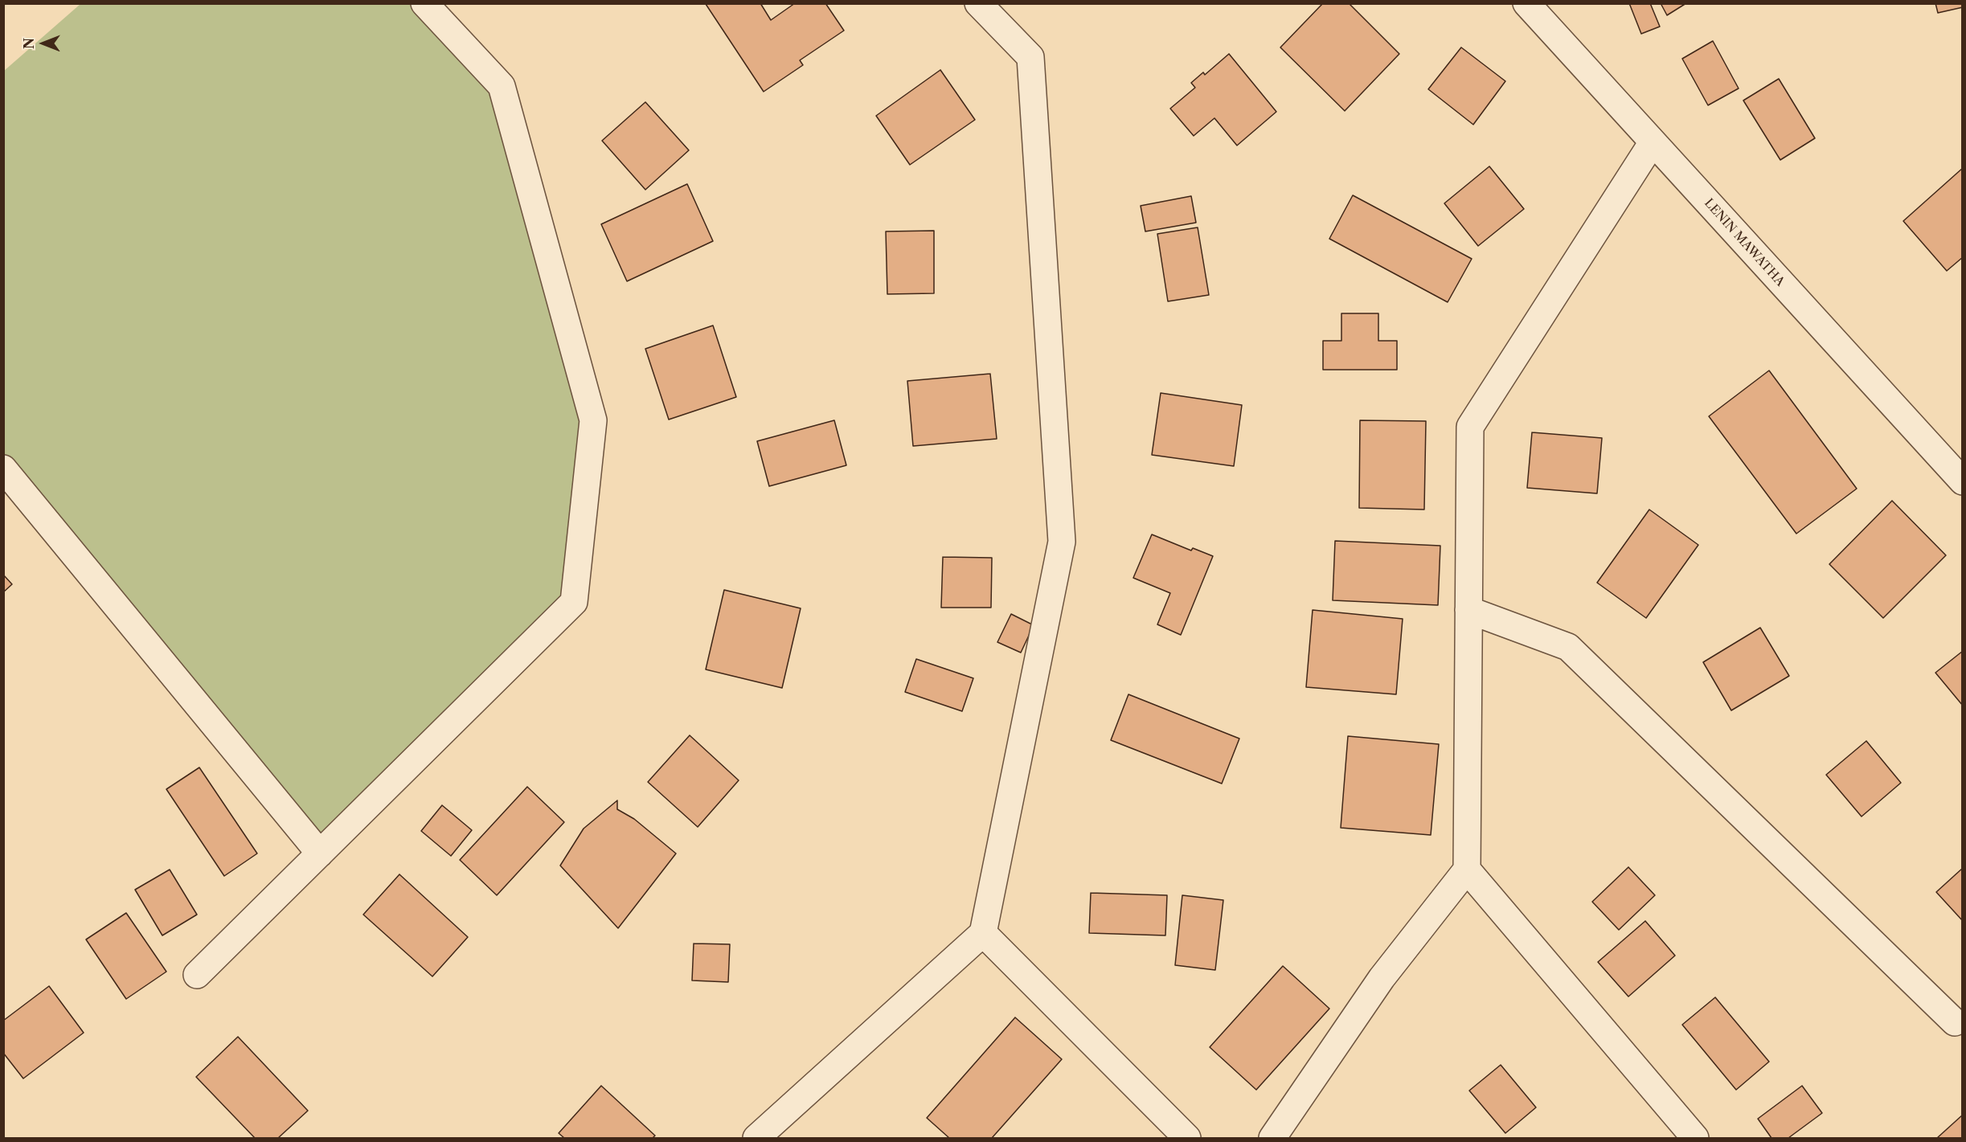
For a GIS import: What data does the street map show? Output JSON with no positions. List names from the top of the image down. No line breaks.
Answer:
{"streets":{"street":["LENIN MAWATHA"]},"north":"left"}
